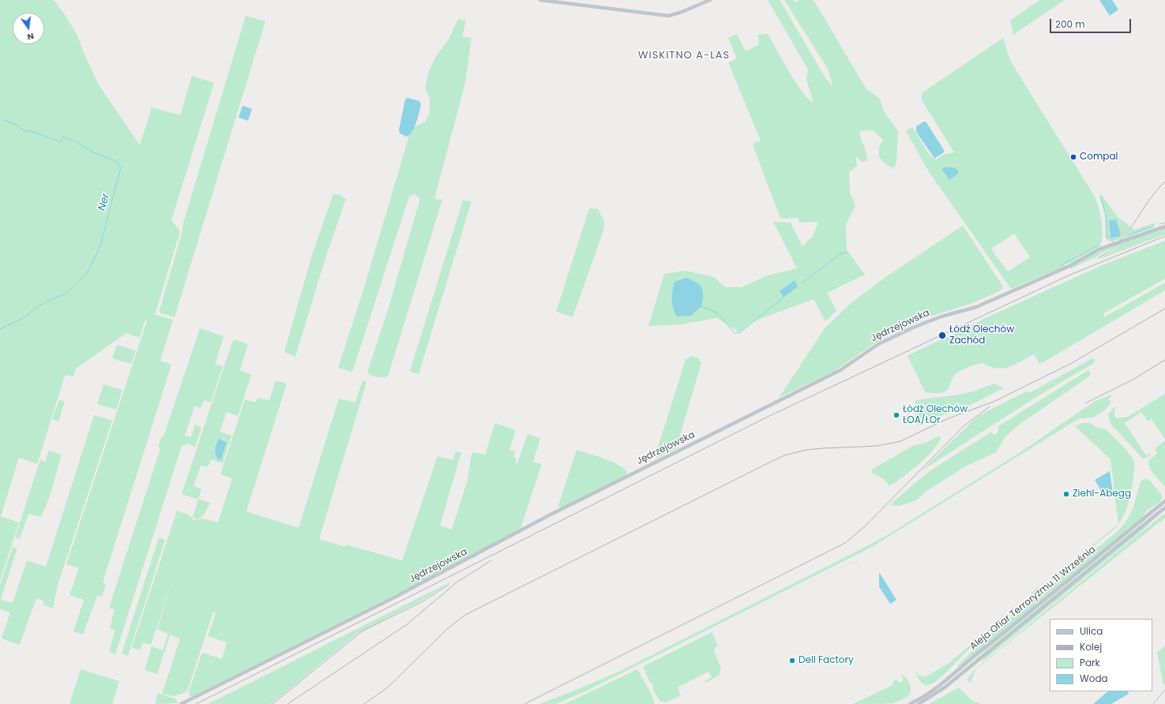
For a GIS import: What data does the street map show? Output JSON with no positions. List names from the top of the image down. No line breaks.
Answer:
{"streets":{"street":["Jędrzejowska","Aleja Ofiar Terroryzmu 11 Września"]},"districts":["WISKITNO A-LAS"],"water":["Ner"],"places":["Compal","Łódź Olechów Zachód","Łódź Olechów ŁOA/ŁOr","Ziehl-Abegg","Dell Factory"],"legend":["Ulica","Kolej","Park","Woda"],"scale_bar":"200 m","north":"bottom"}
